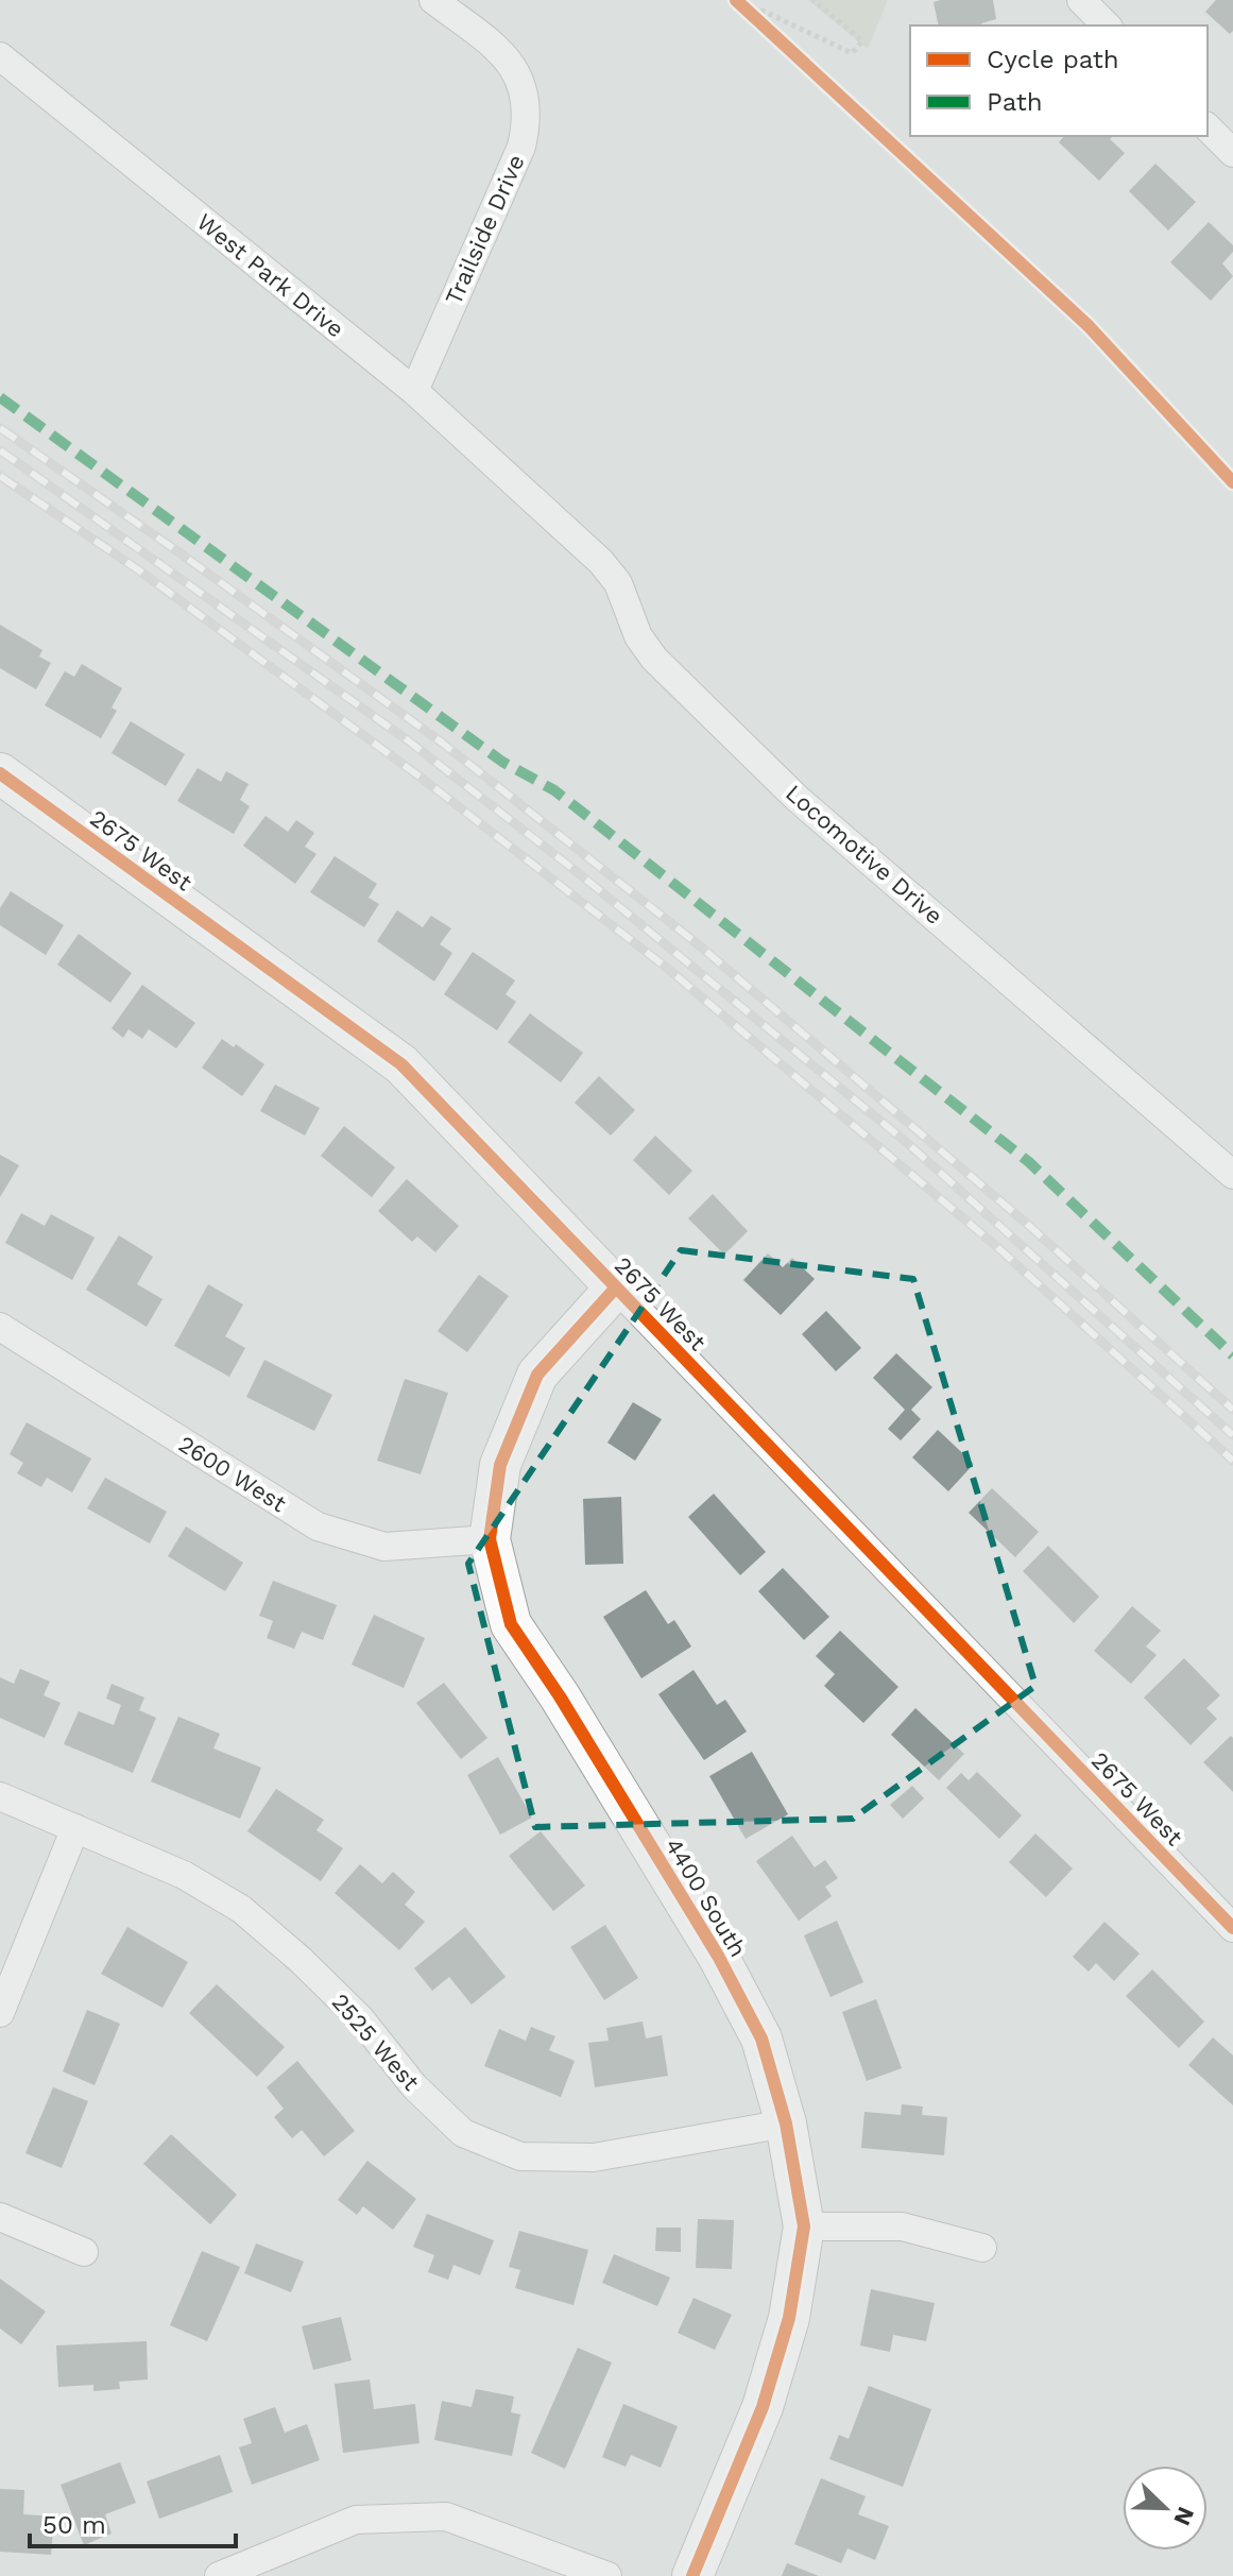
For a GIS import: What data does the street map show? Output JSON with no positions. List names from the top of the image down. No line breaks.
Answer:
{"streets":{"street":["Trailside Drive","West Park Drive","2675 West","Locomotive Drive","2600 West","4400 South","2525 West"]},"crossings":[["Trailside Drive","West Park Drive"],["West Park Drive","Locomotive Drive"],["2675 West","4400 South"],["2600 West","4400 South"],["4400 South","2525 West"]],"legend":["Cycle path","Path"],"scale_bar":"50 m","north":"bottom right"}
